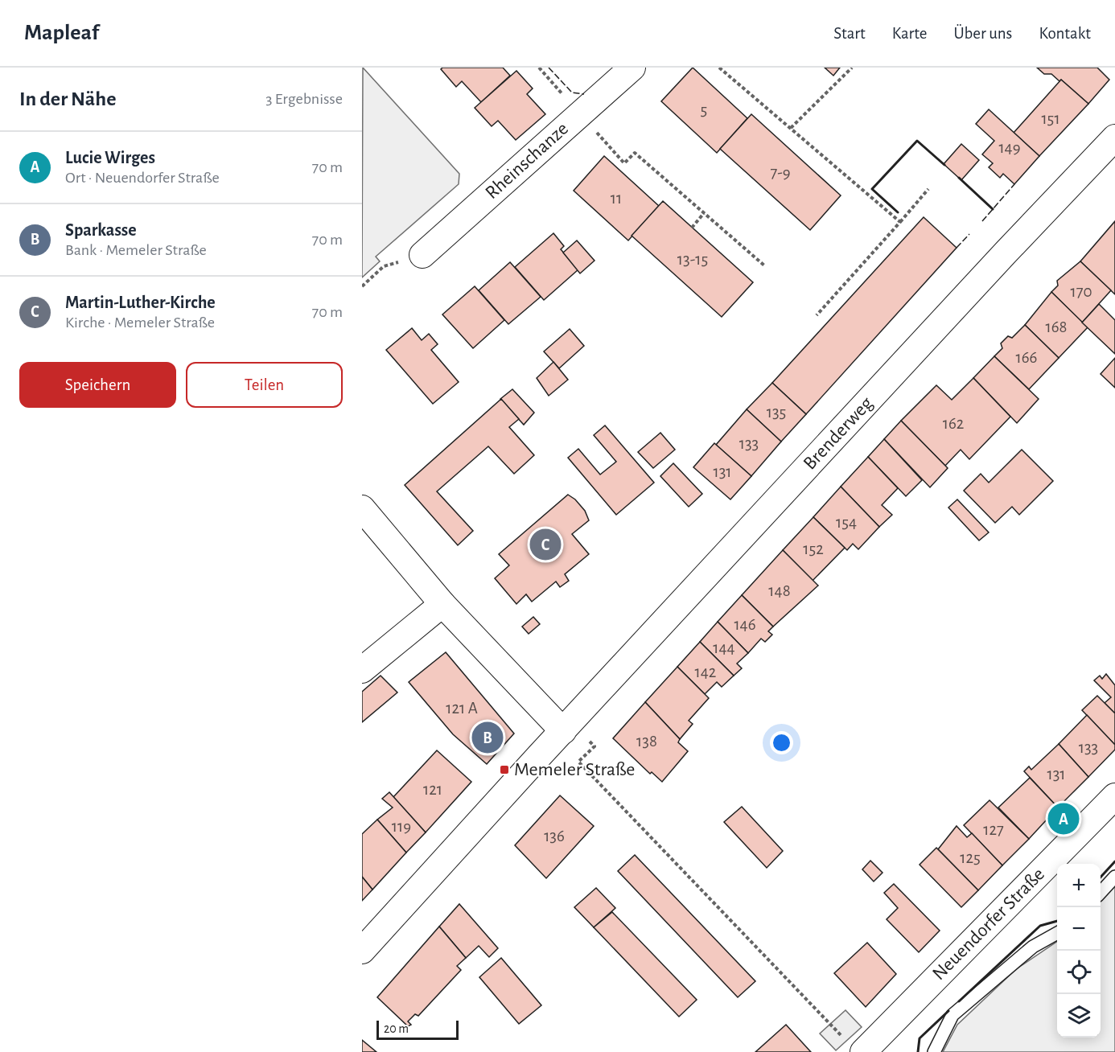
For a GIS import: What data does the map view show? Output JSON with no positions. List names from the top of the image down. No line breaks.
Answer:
{"streets":{"street":["Rheinschanze","Brenderweg","Neuendorfer Straße"]},"places":{"transit":["Memeler Straße"]},"house_numbers":["5","151","149","7-9","11","13-15","170","168","166","135","162","133","131","154","152","148","146","144","142","121 A","138","133","131","121","119","127","136","125"],"scale_bar":"20 m","page":{"header":"Mapleaf","nav":["Start","Karte","Über uns","Kontakt"],"heading":["In der Nähe","3 Ergebnisse"],"list":[{"mark":"A","name":"Lucie Wirges","note":"Ort · Neuendorfer Straße","value":"70 m"},{"mark":"B","name":"Sparkasse","note":"Bank · Memeler Straße","value":"70 m"},{"mark":"C","name":"Martin-Luther-Kirche","note":"Kirche · Memeler Straße","value":"70 m"}],"buttons":["Speichern","Teilen"],"pins":["C","B","A"],"map_buttons":["+","−"],"scale":"20 m"}}
